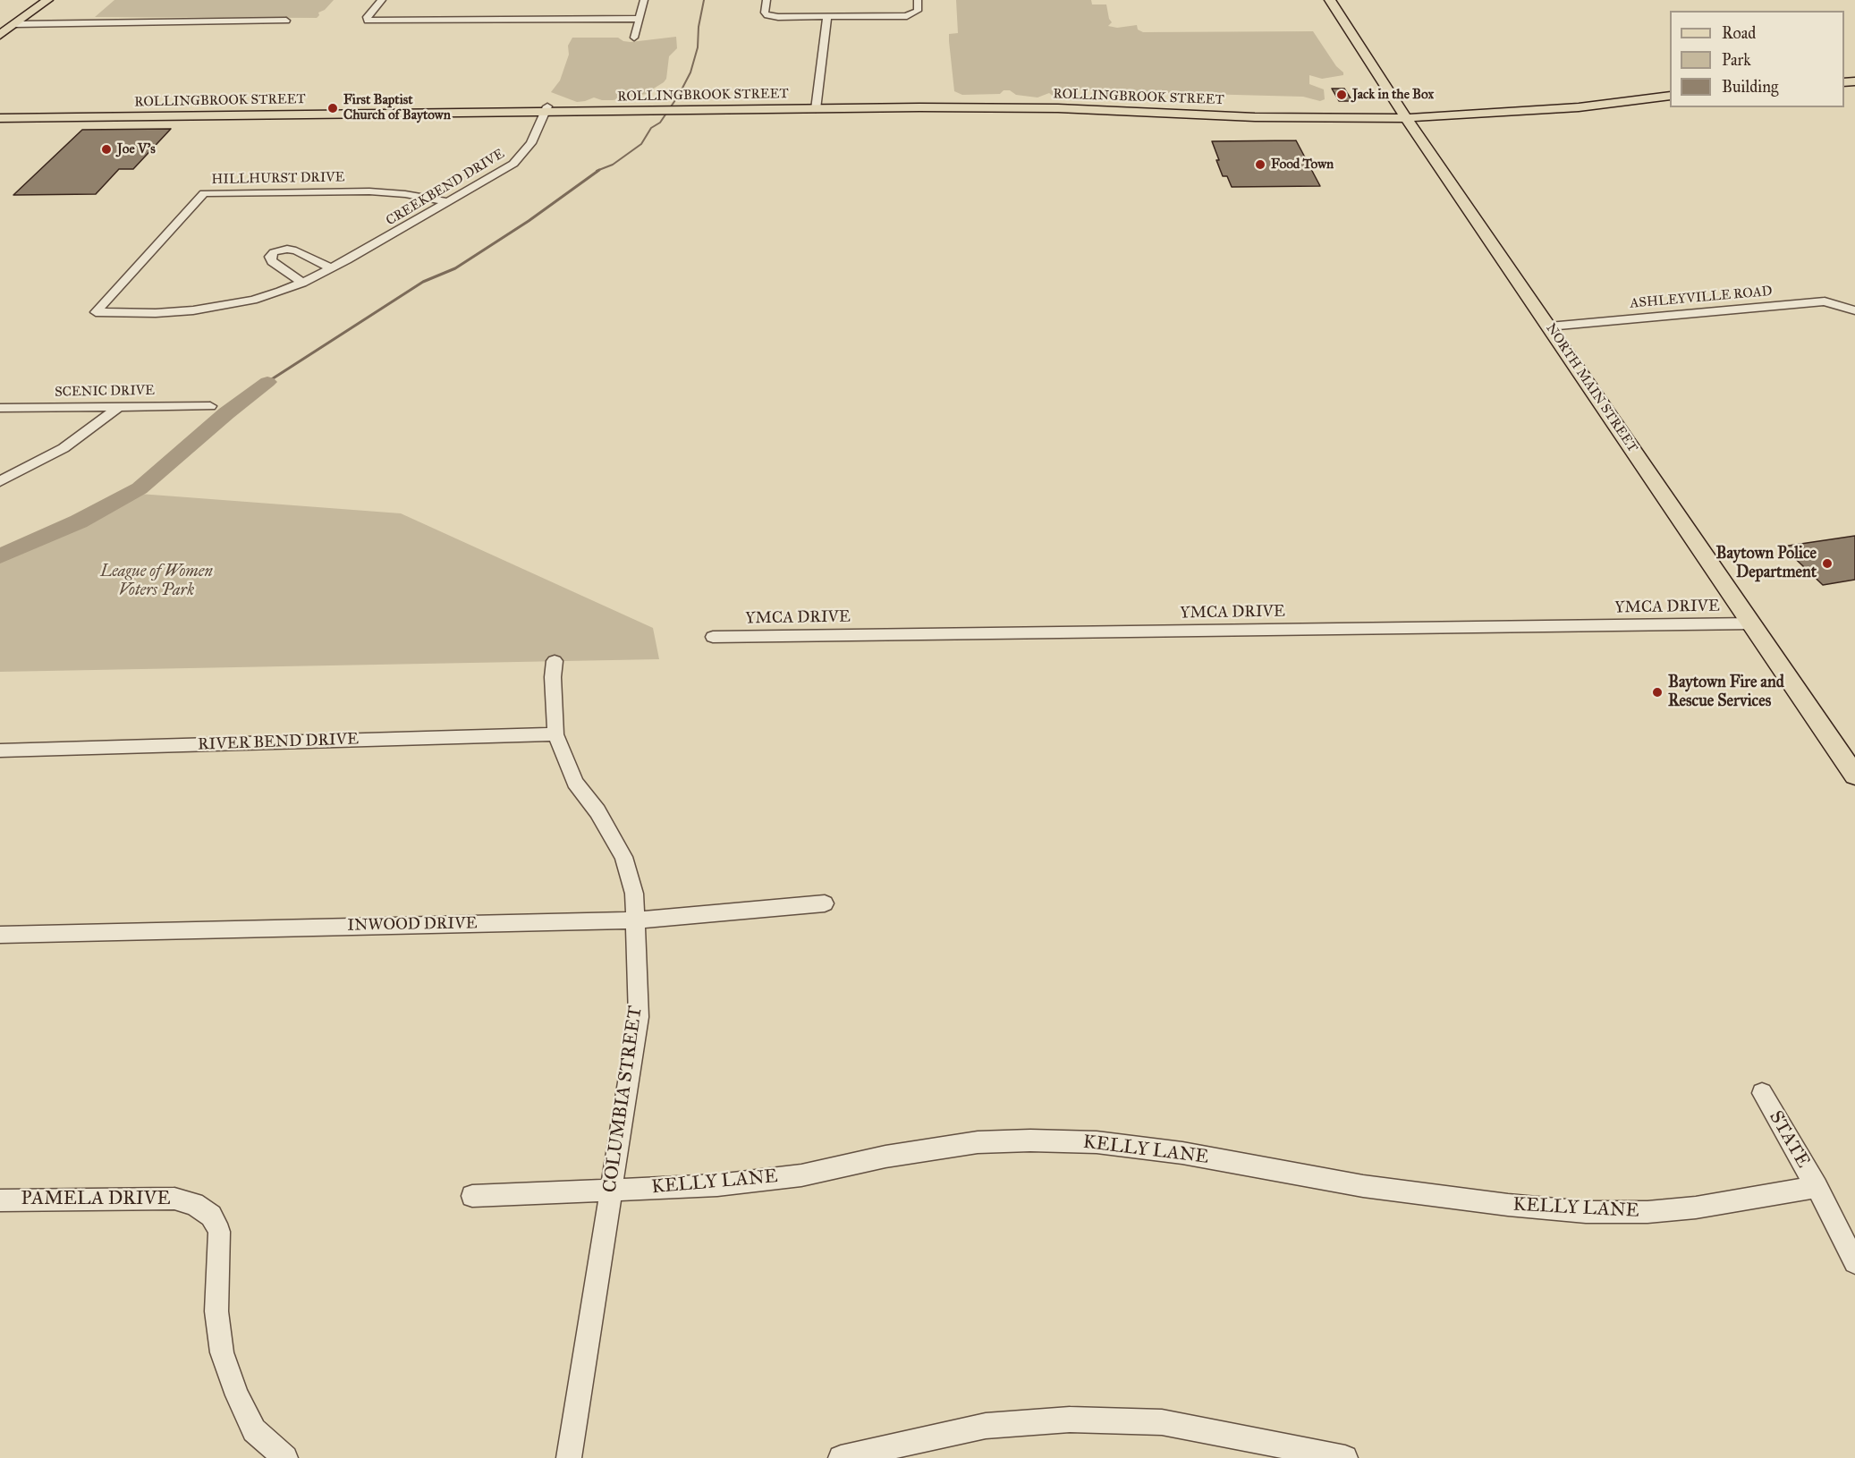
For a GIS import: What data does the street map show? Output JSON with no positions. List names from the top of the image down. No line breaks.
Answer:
{"streets":{"main road":["ROLLINGBROOK STREET","NORTH MAIN STREET"],"street":["HILLHURST DRIVE","CREEKBEND DRIVE","ASHLEYVILLE ROAD","SCENIC DRIVE","YMCA DRIVE","RIVER BEND DRIVE","INWOOD DRIVE","COLUMBIA STREET","STATE","KELLY LANE","PAMELA DRIVE"]},"crossings":[["ROLLINGBROOK STREET","CREEKBEND DRIVE"],["ROLLINGBROOK STREET","NORTH MAIN STREET"],["HILLHURST DRIVE","CREEKBEND DRIVE"],["ASHLEYVILLE ROAD","NORTH MAIN STREET"],["NORTH MAIN STREET","YMCA DRIVE"],["RIVER BEND DRIVE","COLUMBIA STREET"],["INWOOD DRIVE","COLUMBIA STREET"],["COLUMBIA STREET","KELLY LANE"],["STATE","KELLY LANE"]],"parks":["League of Women Voters Park"],"places":["Jack in the Box","First Baptist Church of Baytown","Joe V's","Food Town","Baytown Police Department","Baytown Fire and Rescue Services"],"legend":["Road","Park","Building"]}
